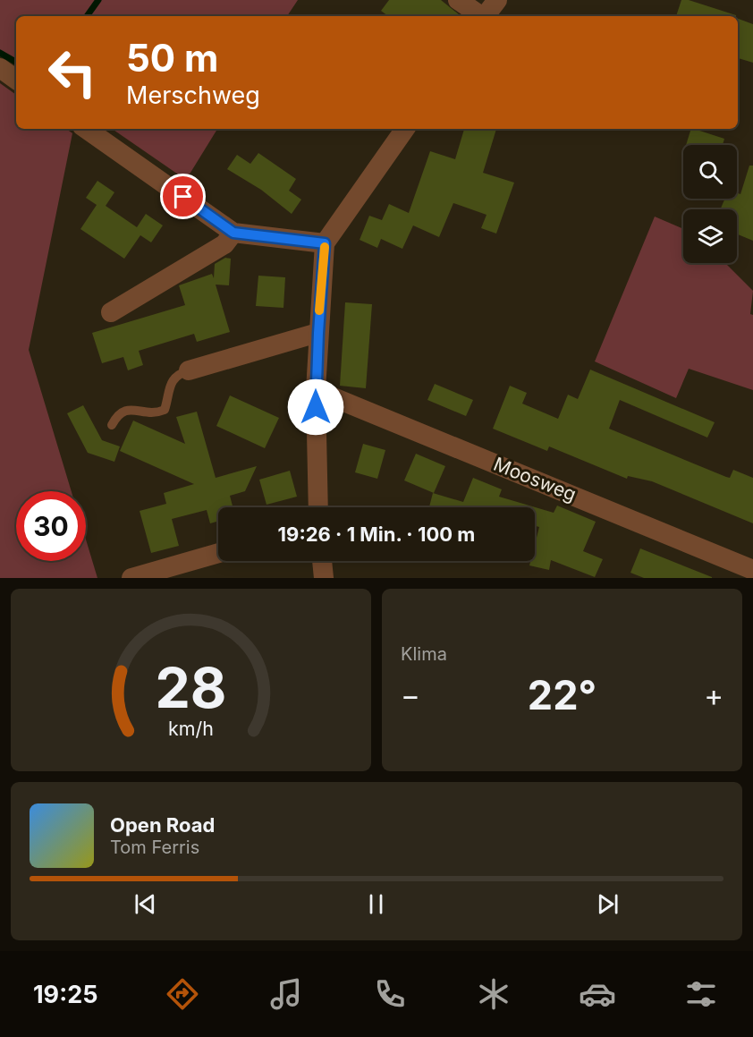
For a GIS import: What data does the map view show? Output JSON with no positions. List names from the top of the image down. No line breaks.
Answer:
{"streets":{"street":["Moosweg"]},"page":{"turn":["50 m","Merschweg"],"limit":"30","trip":"19:26 · 1 Min. · 100 m","tile":"Klima","heat":["−","22°","+"],"song":["Open Road","Tom Ferris"],"tabs":"19:25","gauge":["28","km/h"]}}
